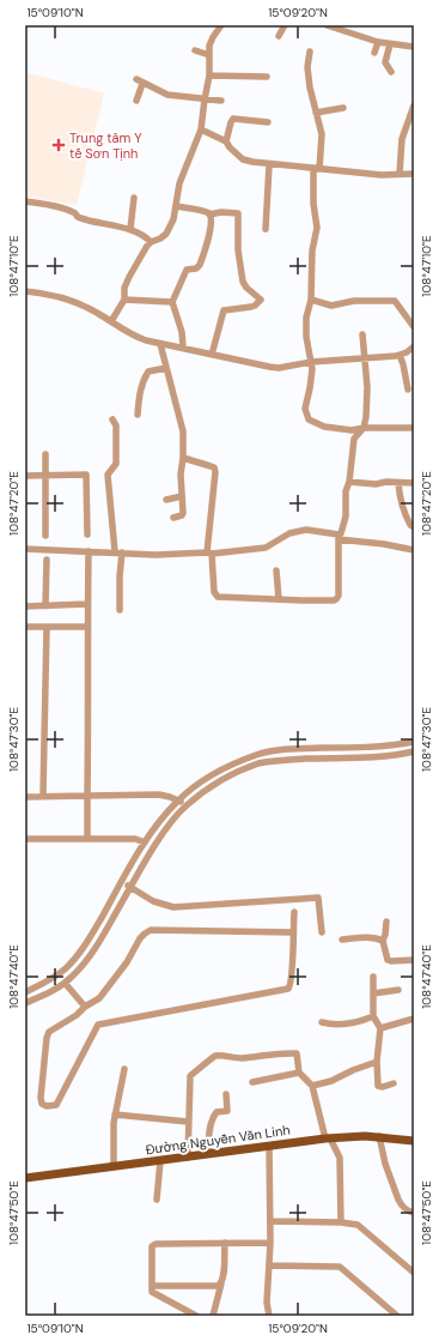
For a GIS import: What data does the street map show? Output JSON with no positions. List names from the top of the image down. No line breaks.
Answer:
{"streets":{"main road":["Đường Nguyễn Văn Linh"]},"places":{"health":["Trung tâm Y tế Sơn Tịnh"]},"coordinates":["15°09'10\"N","15°09'20\"N","108°47'10\"E","108°47'20\"E","108°47'30\"E","108°47'40\"E","108°47'50\"E"]}
